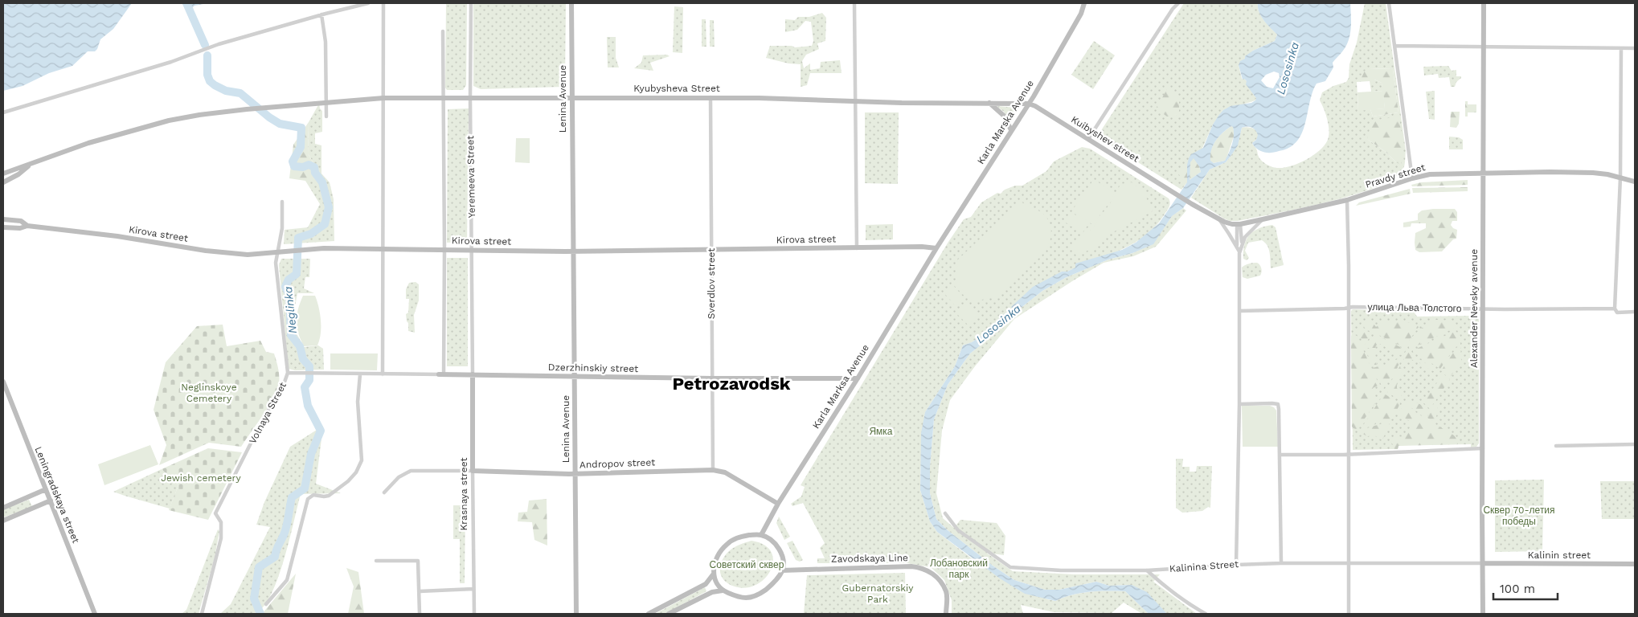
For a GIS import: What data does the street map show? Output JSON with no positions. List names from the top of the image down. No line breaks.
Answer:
{"streets":{"main road":["Kyubysheva Street","Lenina Avenue","Karla Marska Avenue","Kuibyshev street","Pravdy street","Kirova street","Alexander Nevsky avenue","Dzerzhinskiy street","Karla Marksa Avenue","Andropov street","Krasnaya street","Leningradskaya street","Kalinin street","Zavodskaya Line"],"street":["Yeremeeva Street","Sverdlov street","улица Льва Толстого","Volnaya Street","Kalinina Street"]},"crossings":[["Kyubysheva Street","Lenina Avenue"],["Kyubysheva Street","Karla Marska Avenue"],["Kyubysheva Street","Kuibyshev street"],["Kyubysheva Street","Yeremeeva Street"],["Kyubysheva Street","Sverdlov street"],["Lenina Avenue","Kirova street"],["Lenina Avenue","Dzerzhinskiy street"],["Lenina Avenue","Andropov street"],["Karla Marska Avenue","Kuibyshev street"],["Karla Marska Avenue","Kirova street"],["Karla Marska Avenue","Karla Marksa Avenue"],["Kuibyshev street","Pravdy street"],["Pravdy street","Alexander Nevsky avenue"],["Yeremeeva Street","Kirova street"],["Yeremeeva Street","Dzerzhinskiy street"],["Yeremeeva Street","Krasnaya street"],["Kirova street","Sverdlov street"],["Kirova street","Karla Marksa Avenue"],["Kirova street","Volnaya Street"],["Sverdlov street","Dzerzhinskiy street"],["Sverdlov street","Andropov street"],["улица Льва Толстого","Alexander Nevsky avenue"],["Alexander Nevsky avenue","Kalinin street"],["Alexander Nevsky avenue","Kalinina Street"],["Dzerzhinskiy street","Karla Marksa Avenue"],["Dzerzhinskiy street","Volnaya Street"],["Dzerzhinskiy street","Krasnaya street"],["Karla Marksa Avenue","Andropov street"],["Karla Marksa Avenue","Zavodskaya Line"],["Andropov street","Krasnaya street"],["Kalinin street","Kalinina Street"]],"districts":["Petrozavodsk"],"water":["Lososinka","Neglinka"],"parks":["Neglinskoye Cemetery","Ямка","Jewish cemetery","Сквер 70-летия победы","Лобановский парк","Советский сквер","Gubernatorskiy Park"],"scale_bar":"100 m"}
